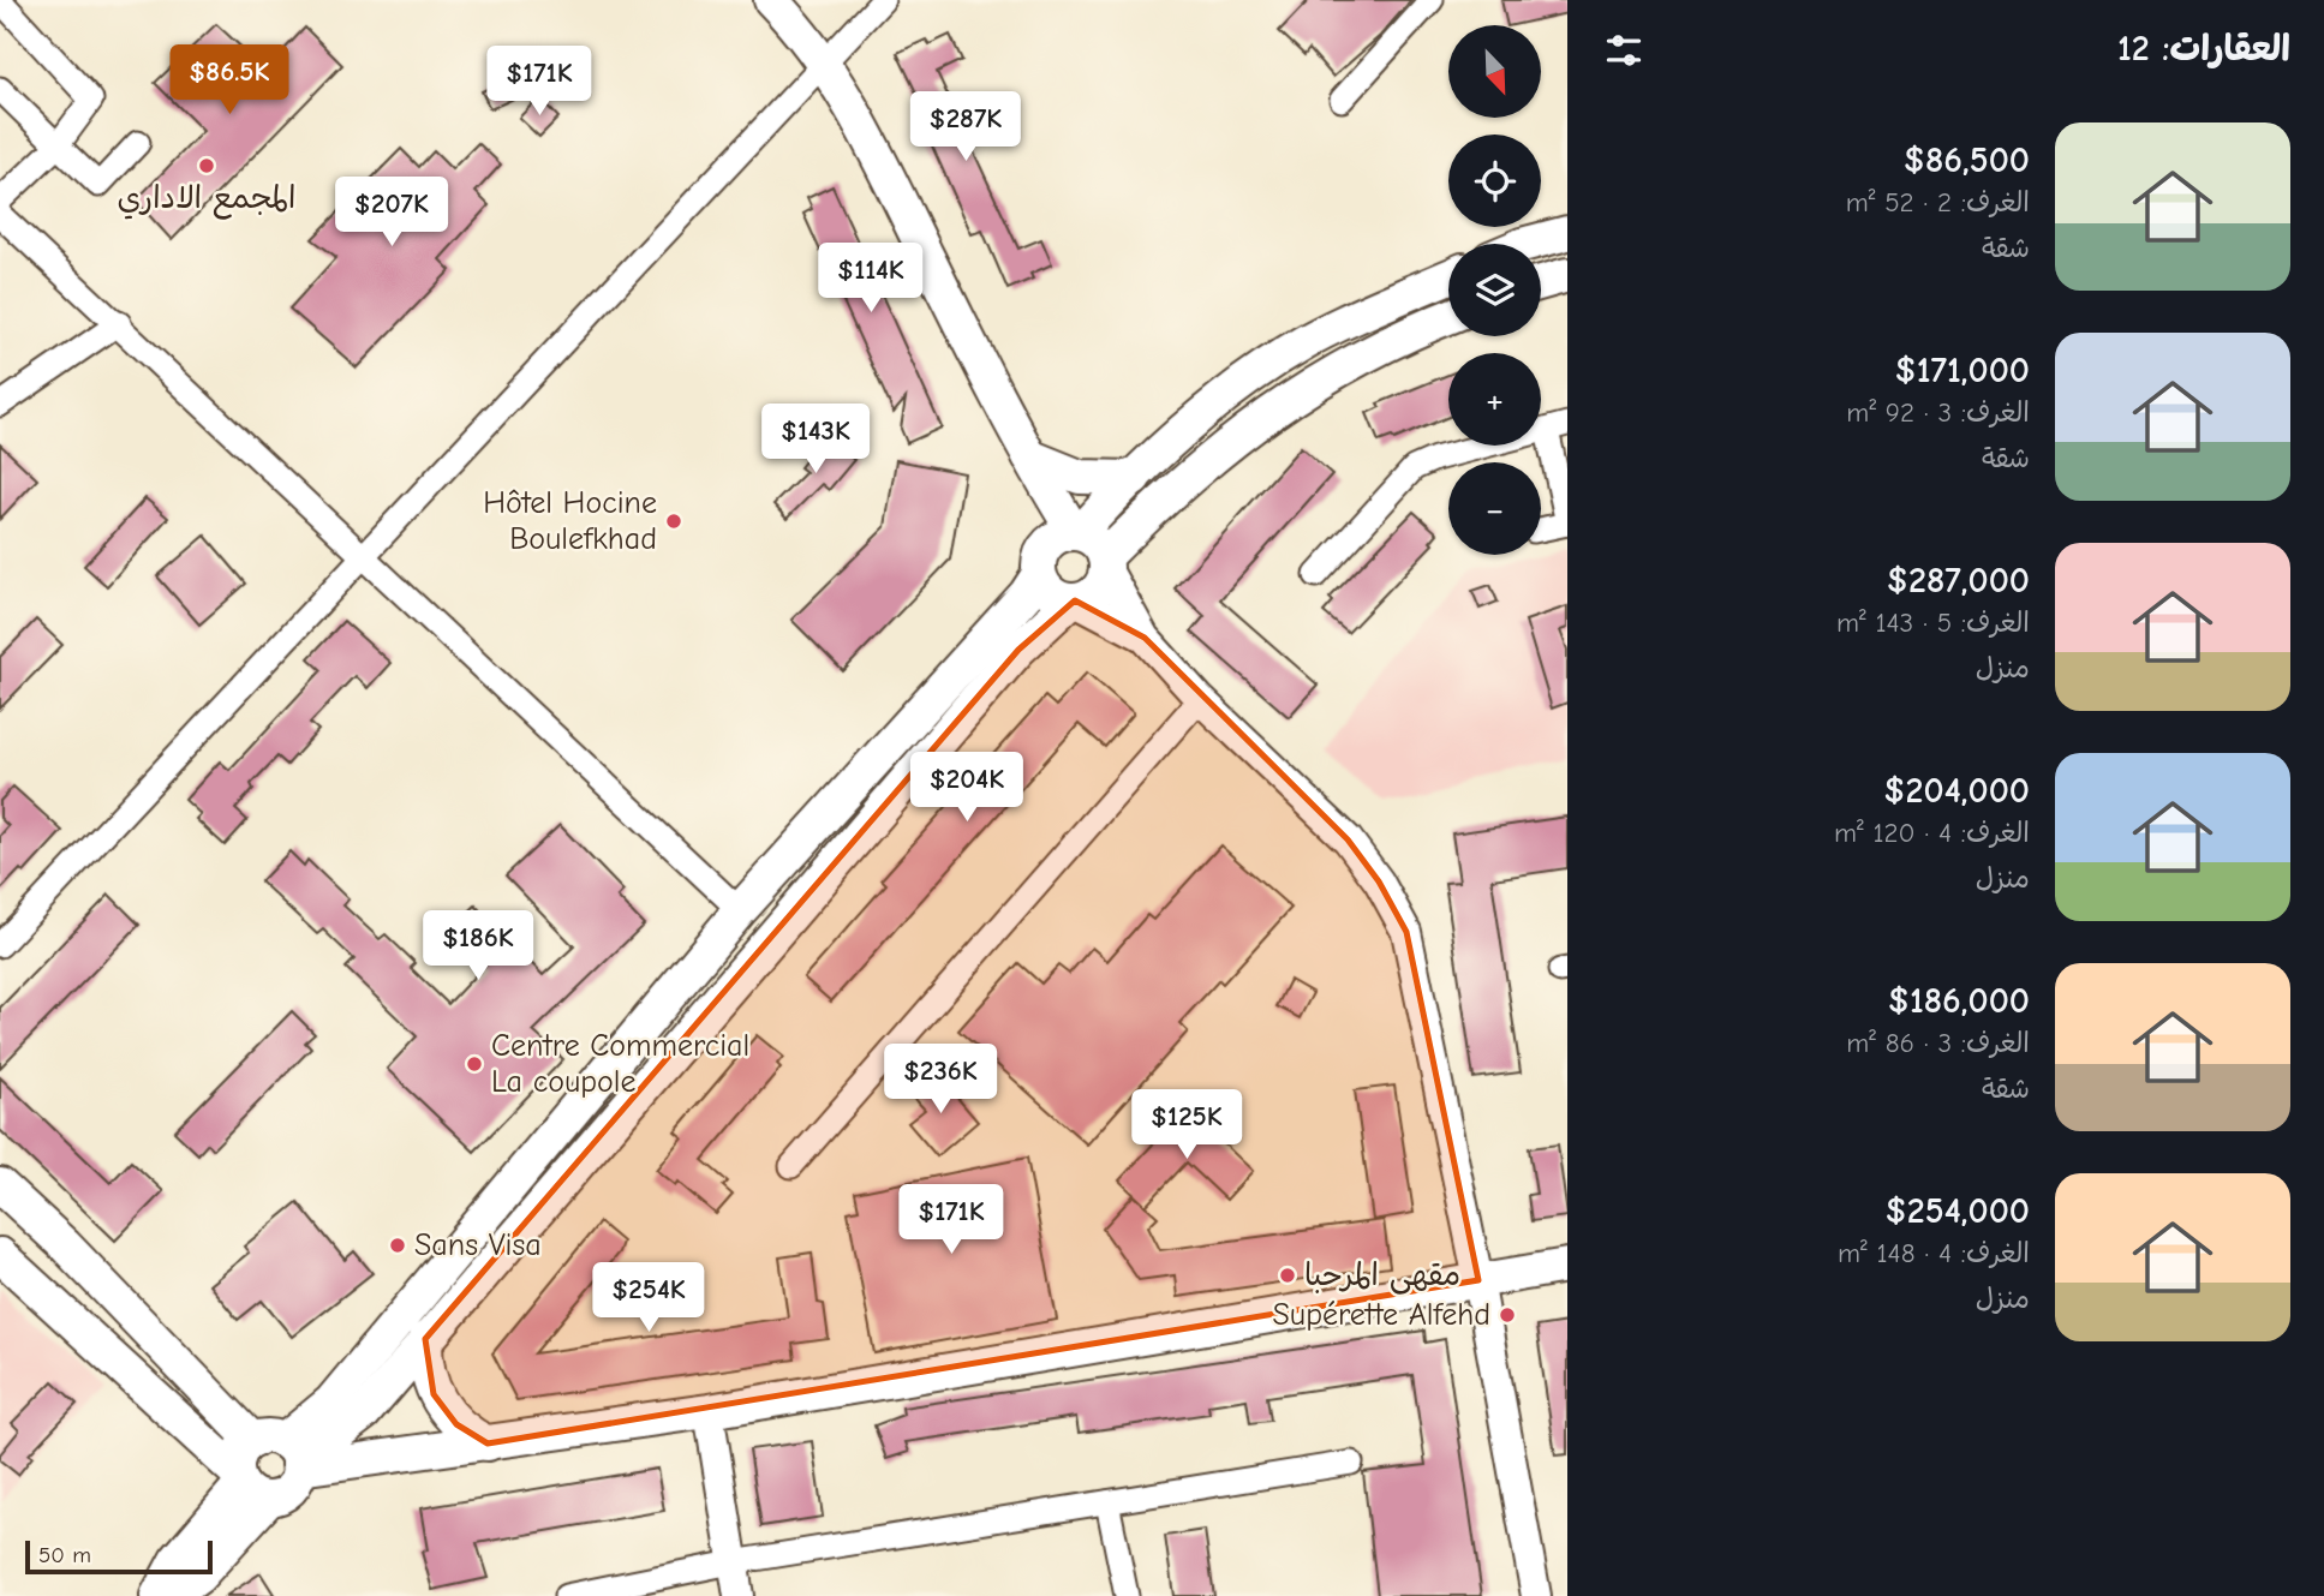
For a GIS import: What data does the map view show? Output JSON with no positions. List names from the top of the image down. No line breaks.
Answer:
{"places":["المجمع الاداري","Hôtel Hocine Boulefkhad","Centre Commercial La coupole","Sans Visa","مقهى المرحبا","Supérette Alfehd"],"scale_bar":"50 m","north":"bottom right","page":{"heading":"العقارات: 12","map_buttons":["+","−"],"price":["$86.5K","$171K","$287K","$207K","$114K","$143K","$204K","$186K","$236K","$125K","$171K","$254K"],"list":[{"name":"$86,500","note":"الغرف: 2 · 52 m² · شقة"},{"name":"$171,000","note":"الغرف: 3 · 92 m² · شقة"},{"name":"$287,000","note":"الغرف: 5 · 143 m² · منزل"},{"name":"$204,000","note":"الغرف: 4 · 120 m² · منزل"},{"name":"$186,000","note":"الغرف: 3 · 86 m² · شقة"},{"name":"$254,000","note":"الغرف: 4 · 148 m² · منزل"}],"scale":"50 m"}}
